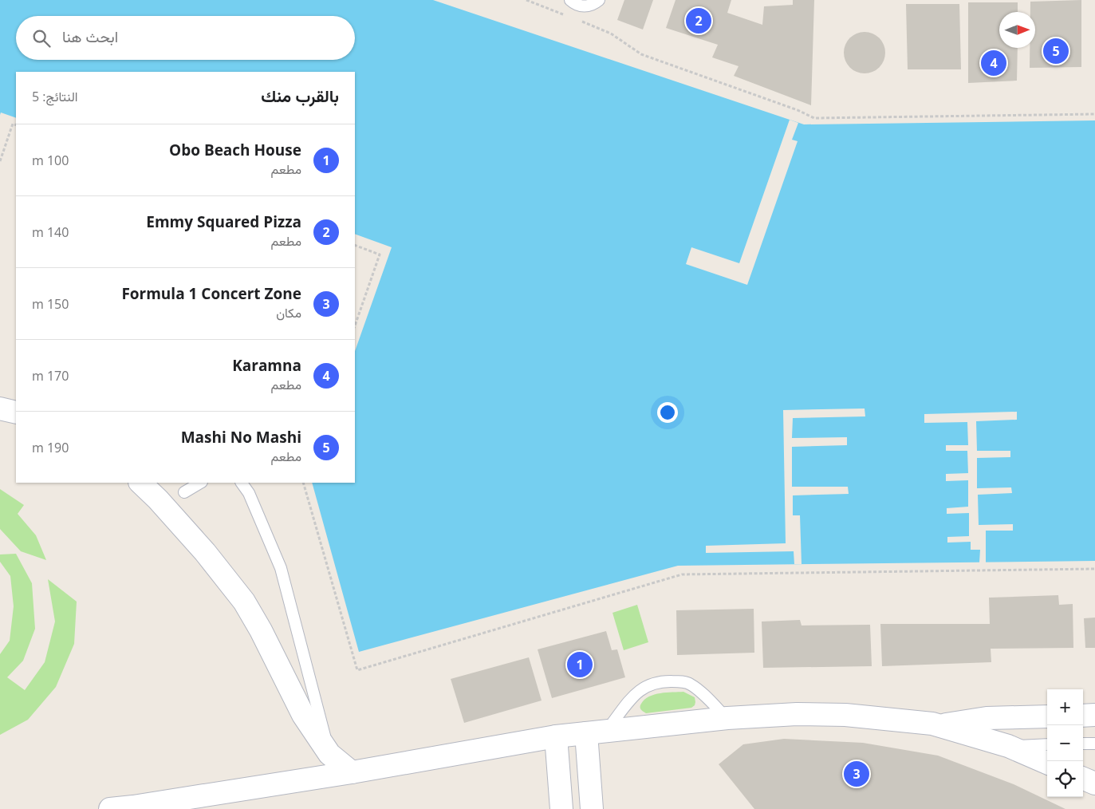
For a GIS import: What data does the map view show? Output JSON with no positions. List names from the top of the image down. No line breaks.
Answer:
{"north":"right","page":{"pins":["2","5","4","1","3"],"search":"ابحث هنا","heading":["بالقرب منك","النتائج: 5"],"list":[{"mark":"1","name":"Obo Beach House","note":"مطعم","value":"100 m"},{"mark":"2","name":"Emmy Squared Pizza","note":"مطعم","value":"140 m"},{"mark":"3","name":"Formula 1 Concert Zone","note":"مكان","value":"150 m"},{"mark":"4","name":"Karamna","note":"مطعم","value":"170 m"},{"mark":"5","name":"Mashi No Mashi","note":"مطعم","value":"190 m"}],"map_buttons":["+","−"]}}
